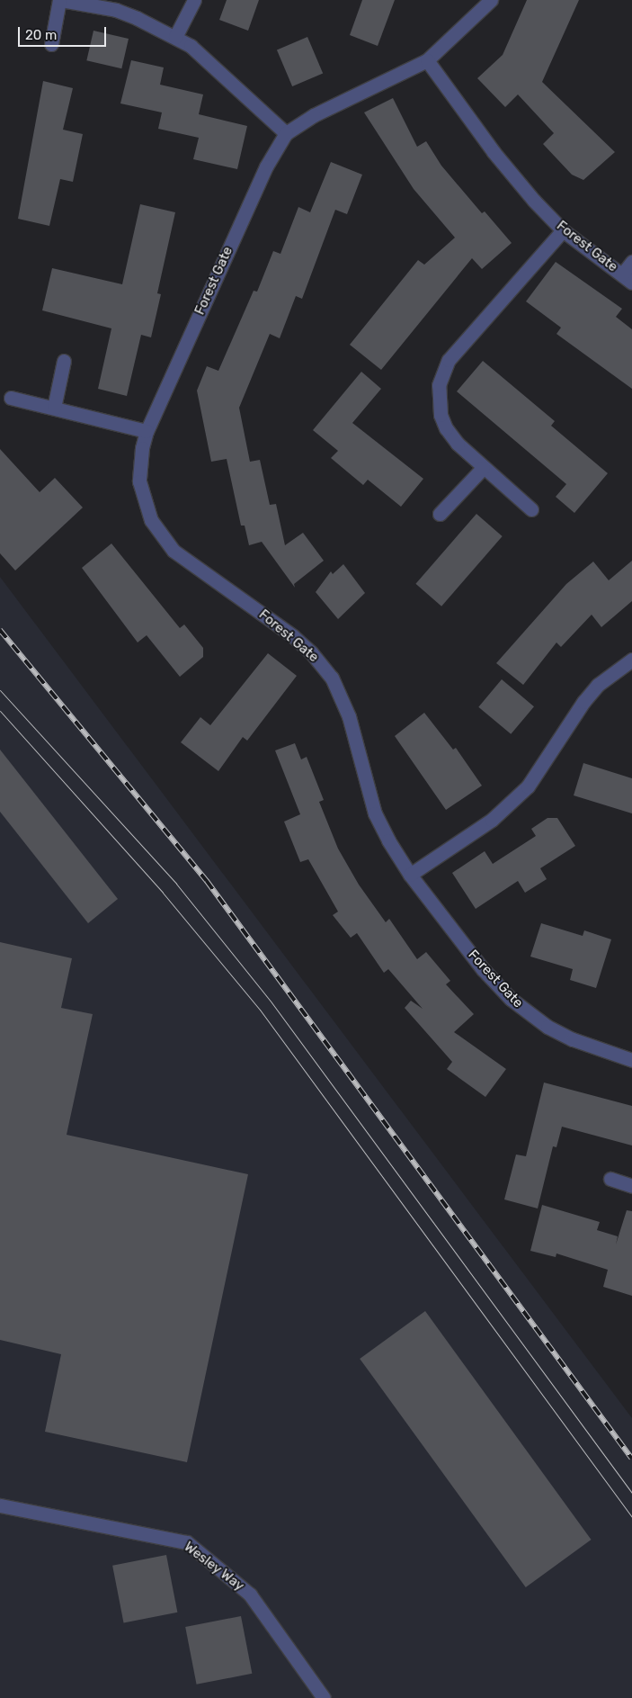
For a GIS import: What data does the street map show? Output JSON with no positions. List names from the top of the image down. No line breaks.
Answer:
{"streets":{"street":["Forest Gate","Wesley Way"]},"scale_bar":"20 m"}
